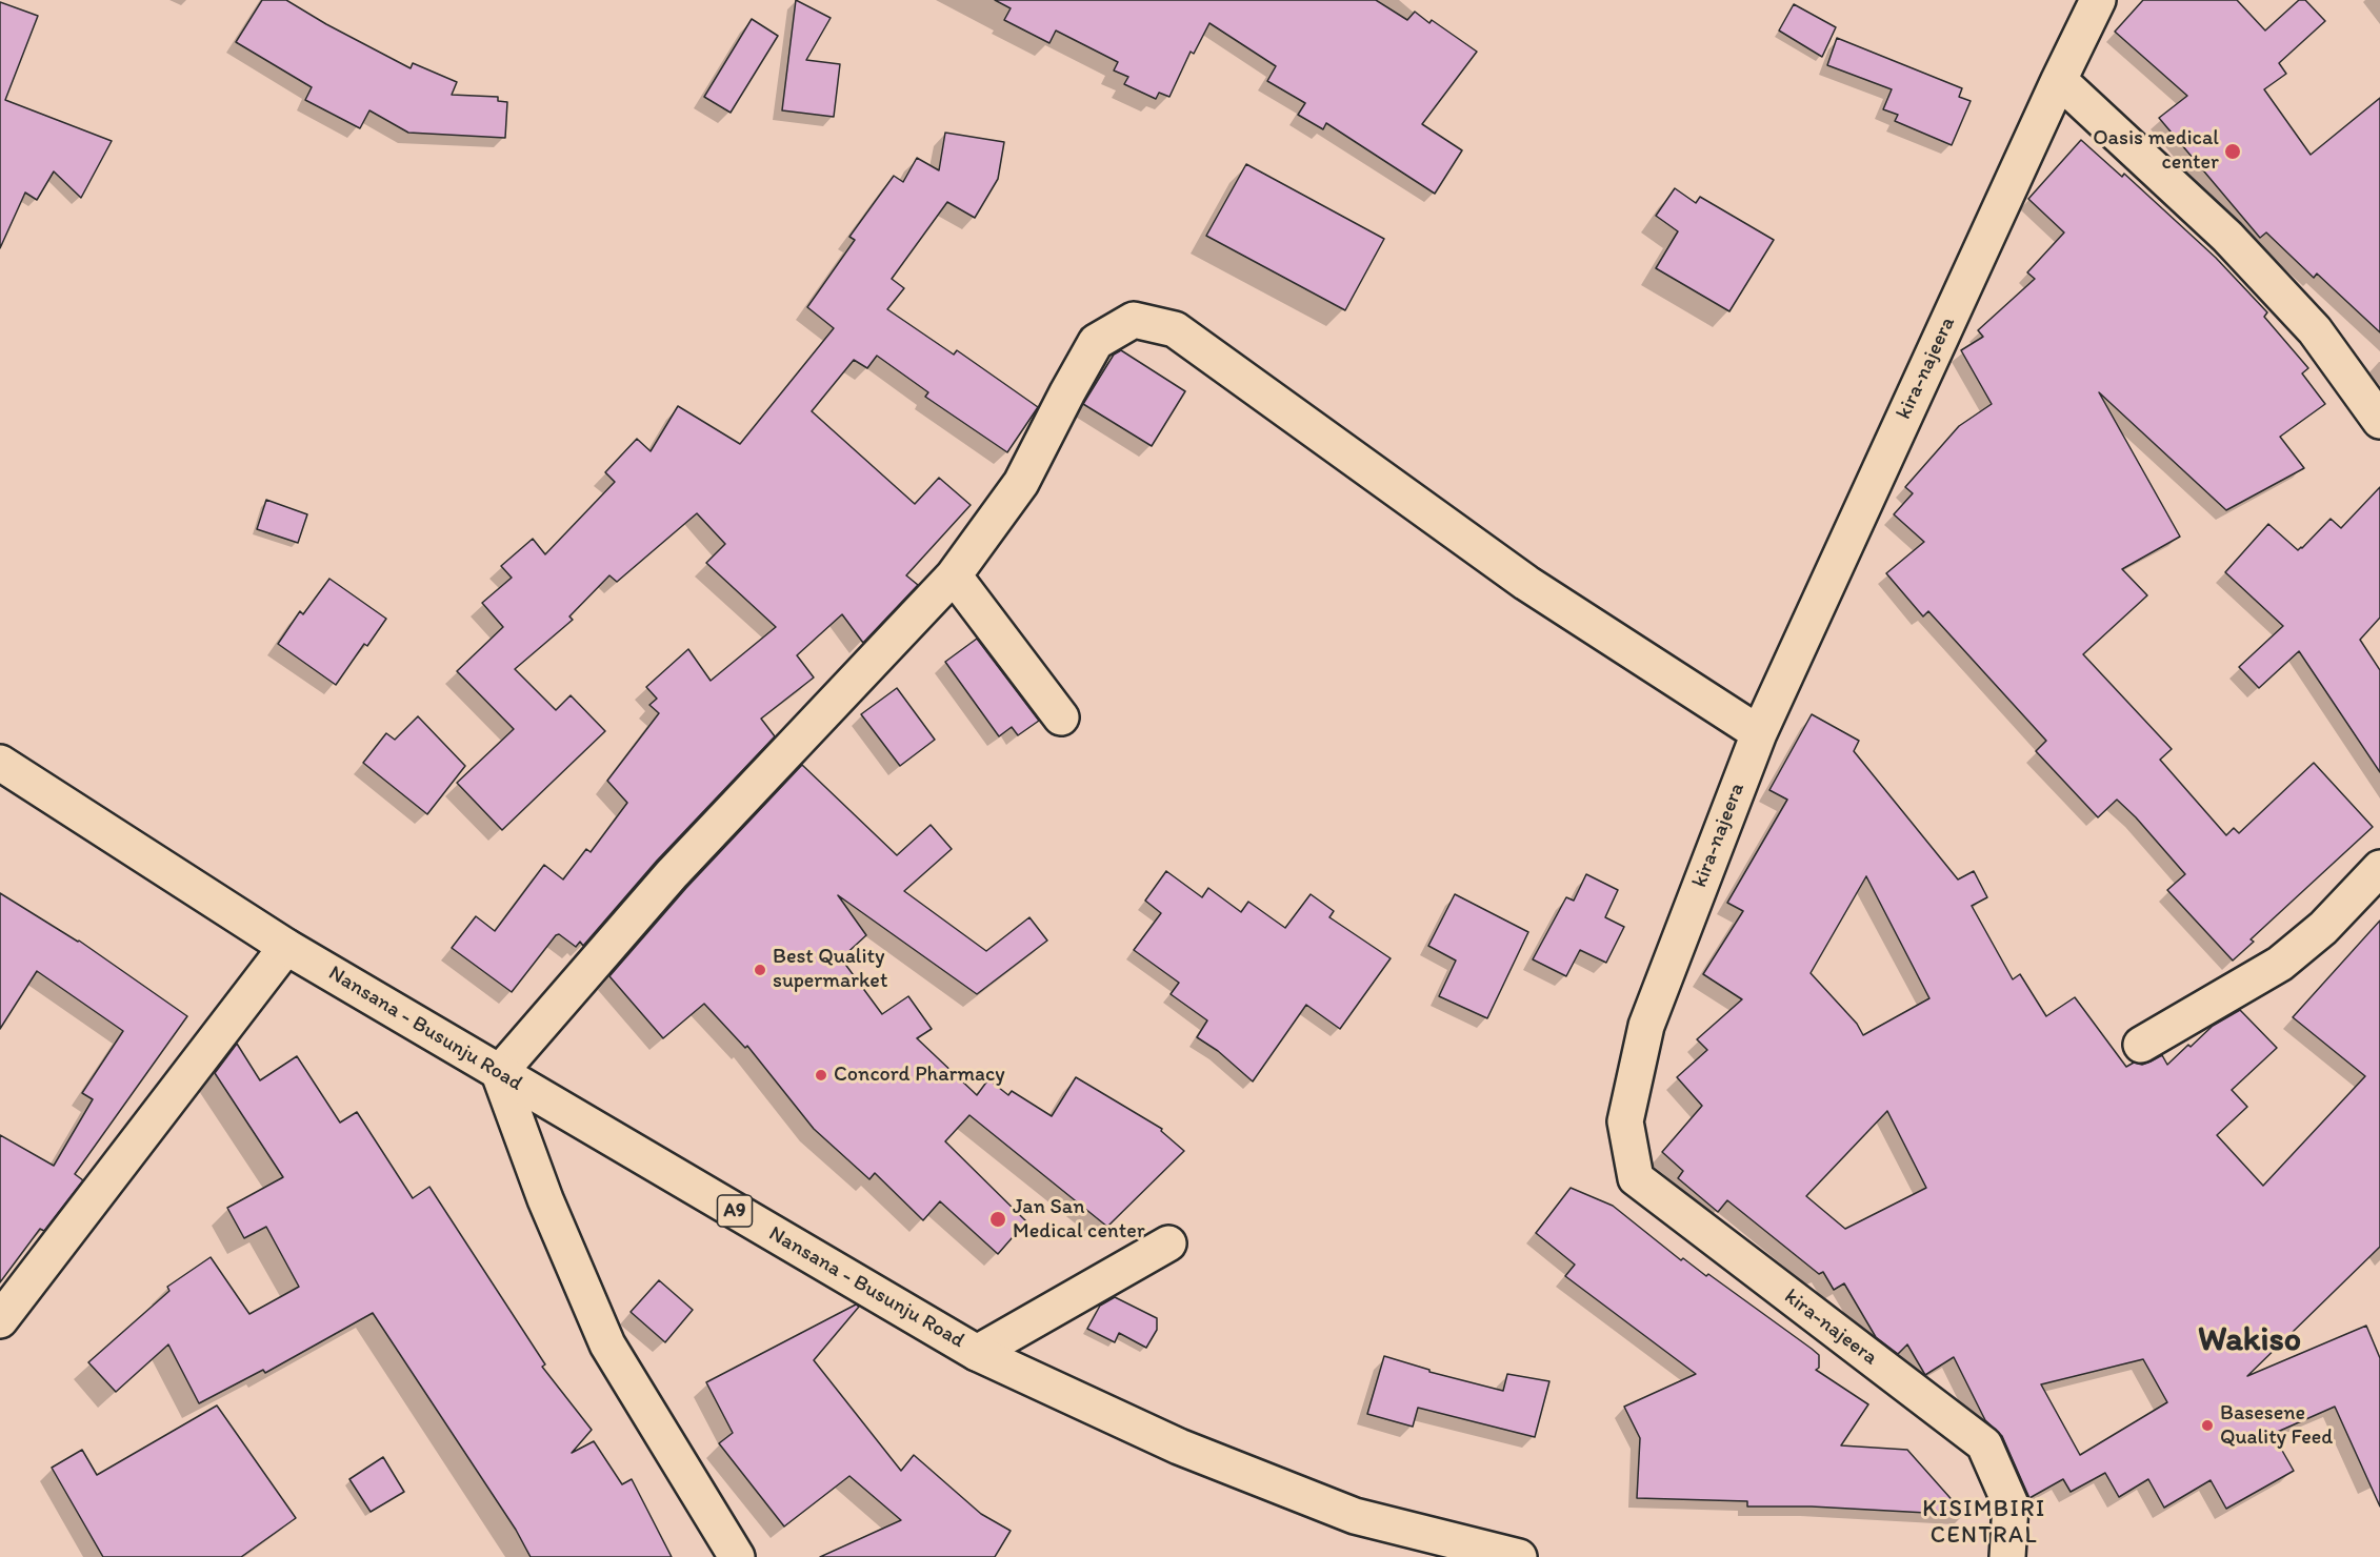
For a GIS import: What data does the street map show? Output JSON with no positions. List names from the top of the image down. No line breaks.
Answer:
{"streets":{"street":["kira-najeera","Nansana - Busunju Road","A9"]},"districts":["Wakiso","KISIMBIRI CENTRAL"],"places":["Oasis medical center","Best Quality supermarket","Concord Pharmacy","Jan San Medical center","Basesene Quality Feed"]}
